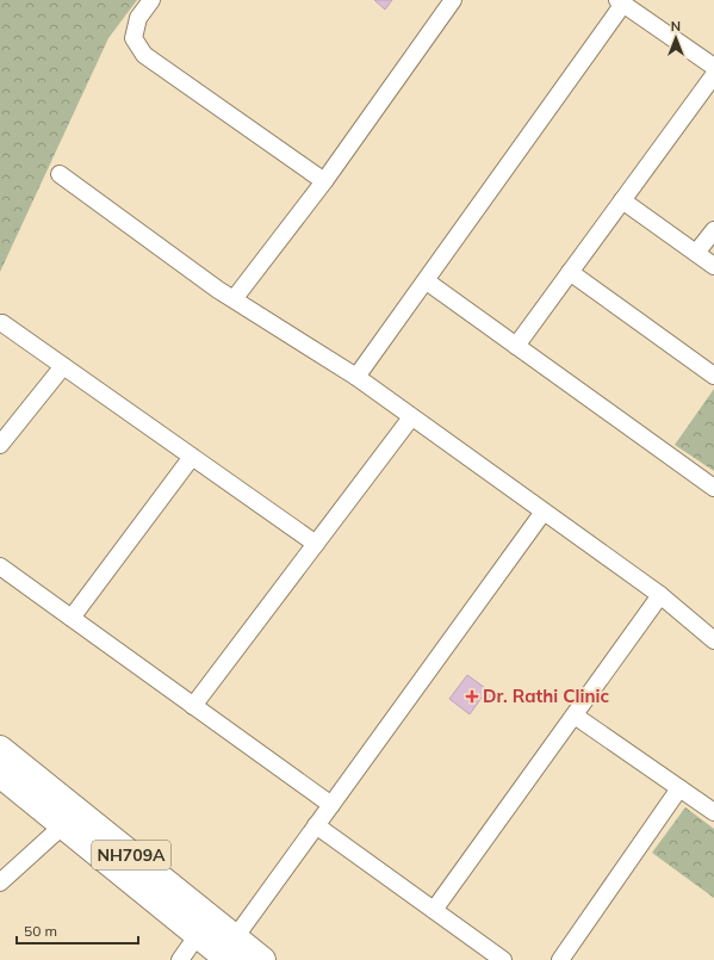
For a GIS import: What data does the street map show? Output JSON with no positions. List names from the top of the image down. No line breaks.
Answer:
{"streets":{"highway":["NH709A"]},"places":{"health":["Dr. Rathi Clinic"]},"scale_bar":"50 m","north":"top"}
